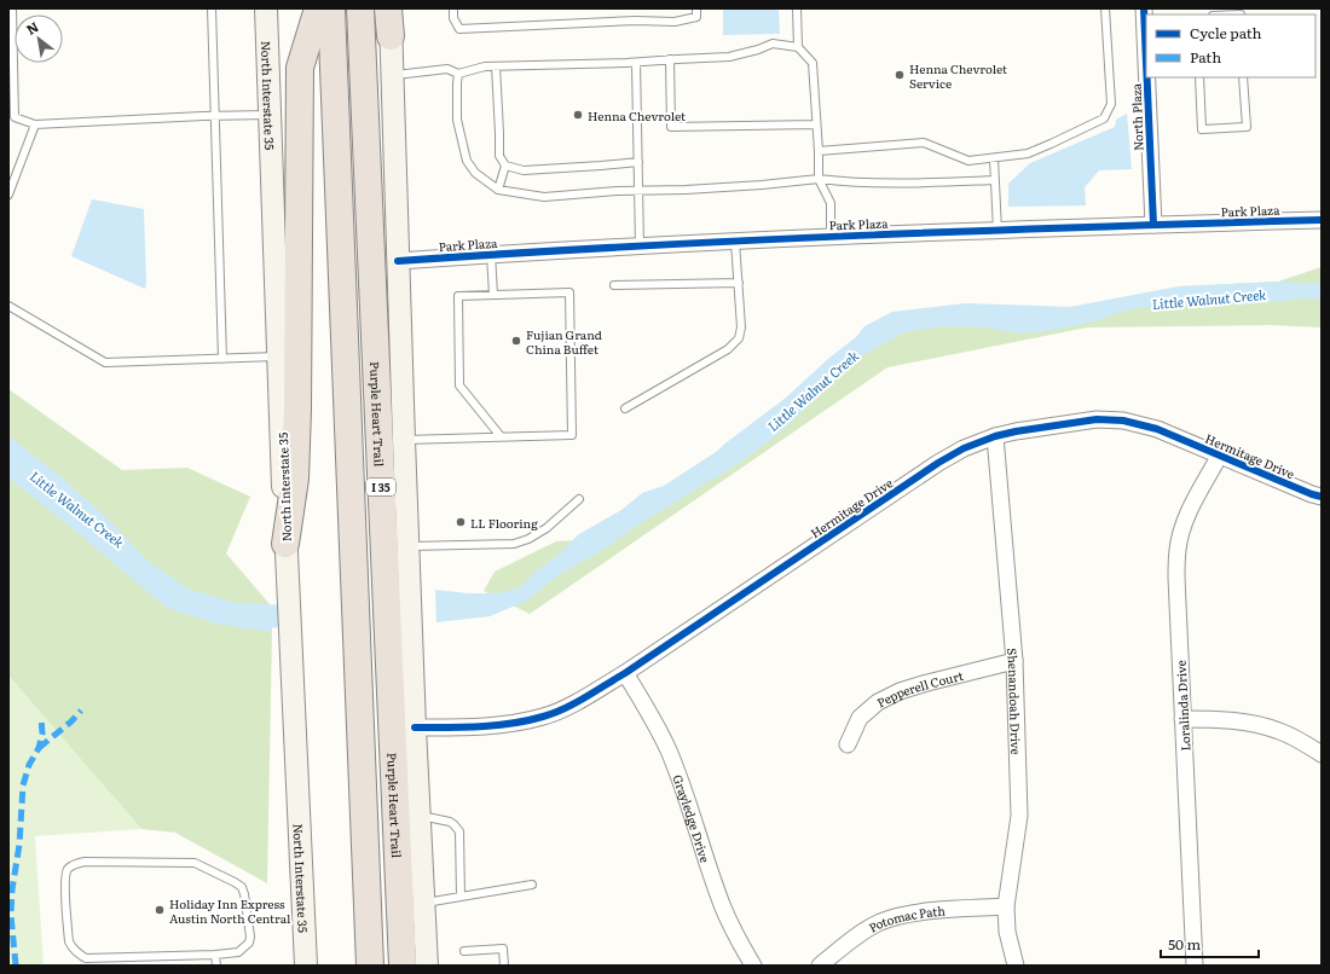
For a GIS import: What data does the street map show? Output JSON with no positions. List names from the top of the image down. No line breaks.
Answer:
{"streets":{"highway":["Purple Heart Trail","I 35"],"main road":["North Interstate 35"],"street":["North Plaza","Park Plaza","Hermitage Drive","Pepperell Court","Shenandoah Drive","Loralinda Drive","Grayledge Drive","Potomac Path"]},"crossings":[["North Plaza","Park Plaza"],["Hermitage Drive","Shenandoah Drive"],["Hermitage Drive","Loralinda Drive"],["Hermitage Drive","Grayledge Drive"],["Pepperell Court","Shenandoah Drive"],["Shenandoah Drive","Potomac Path"]],"water":["Little Walnut Creek"],"places":["Henna Chevrolet Service","Henna Chevrolet","Fujian Grand China Buffet","LL Flooring","Holiday Inn Express Austin North Central"],"legend":["Cycle path","Path"],"scale_bar":"50 m","north":"top left"}
